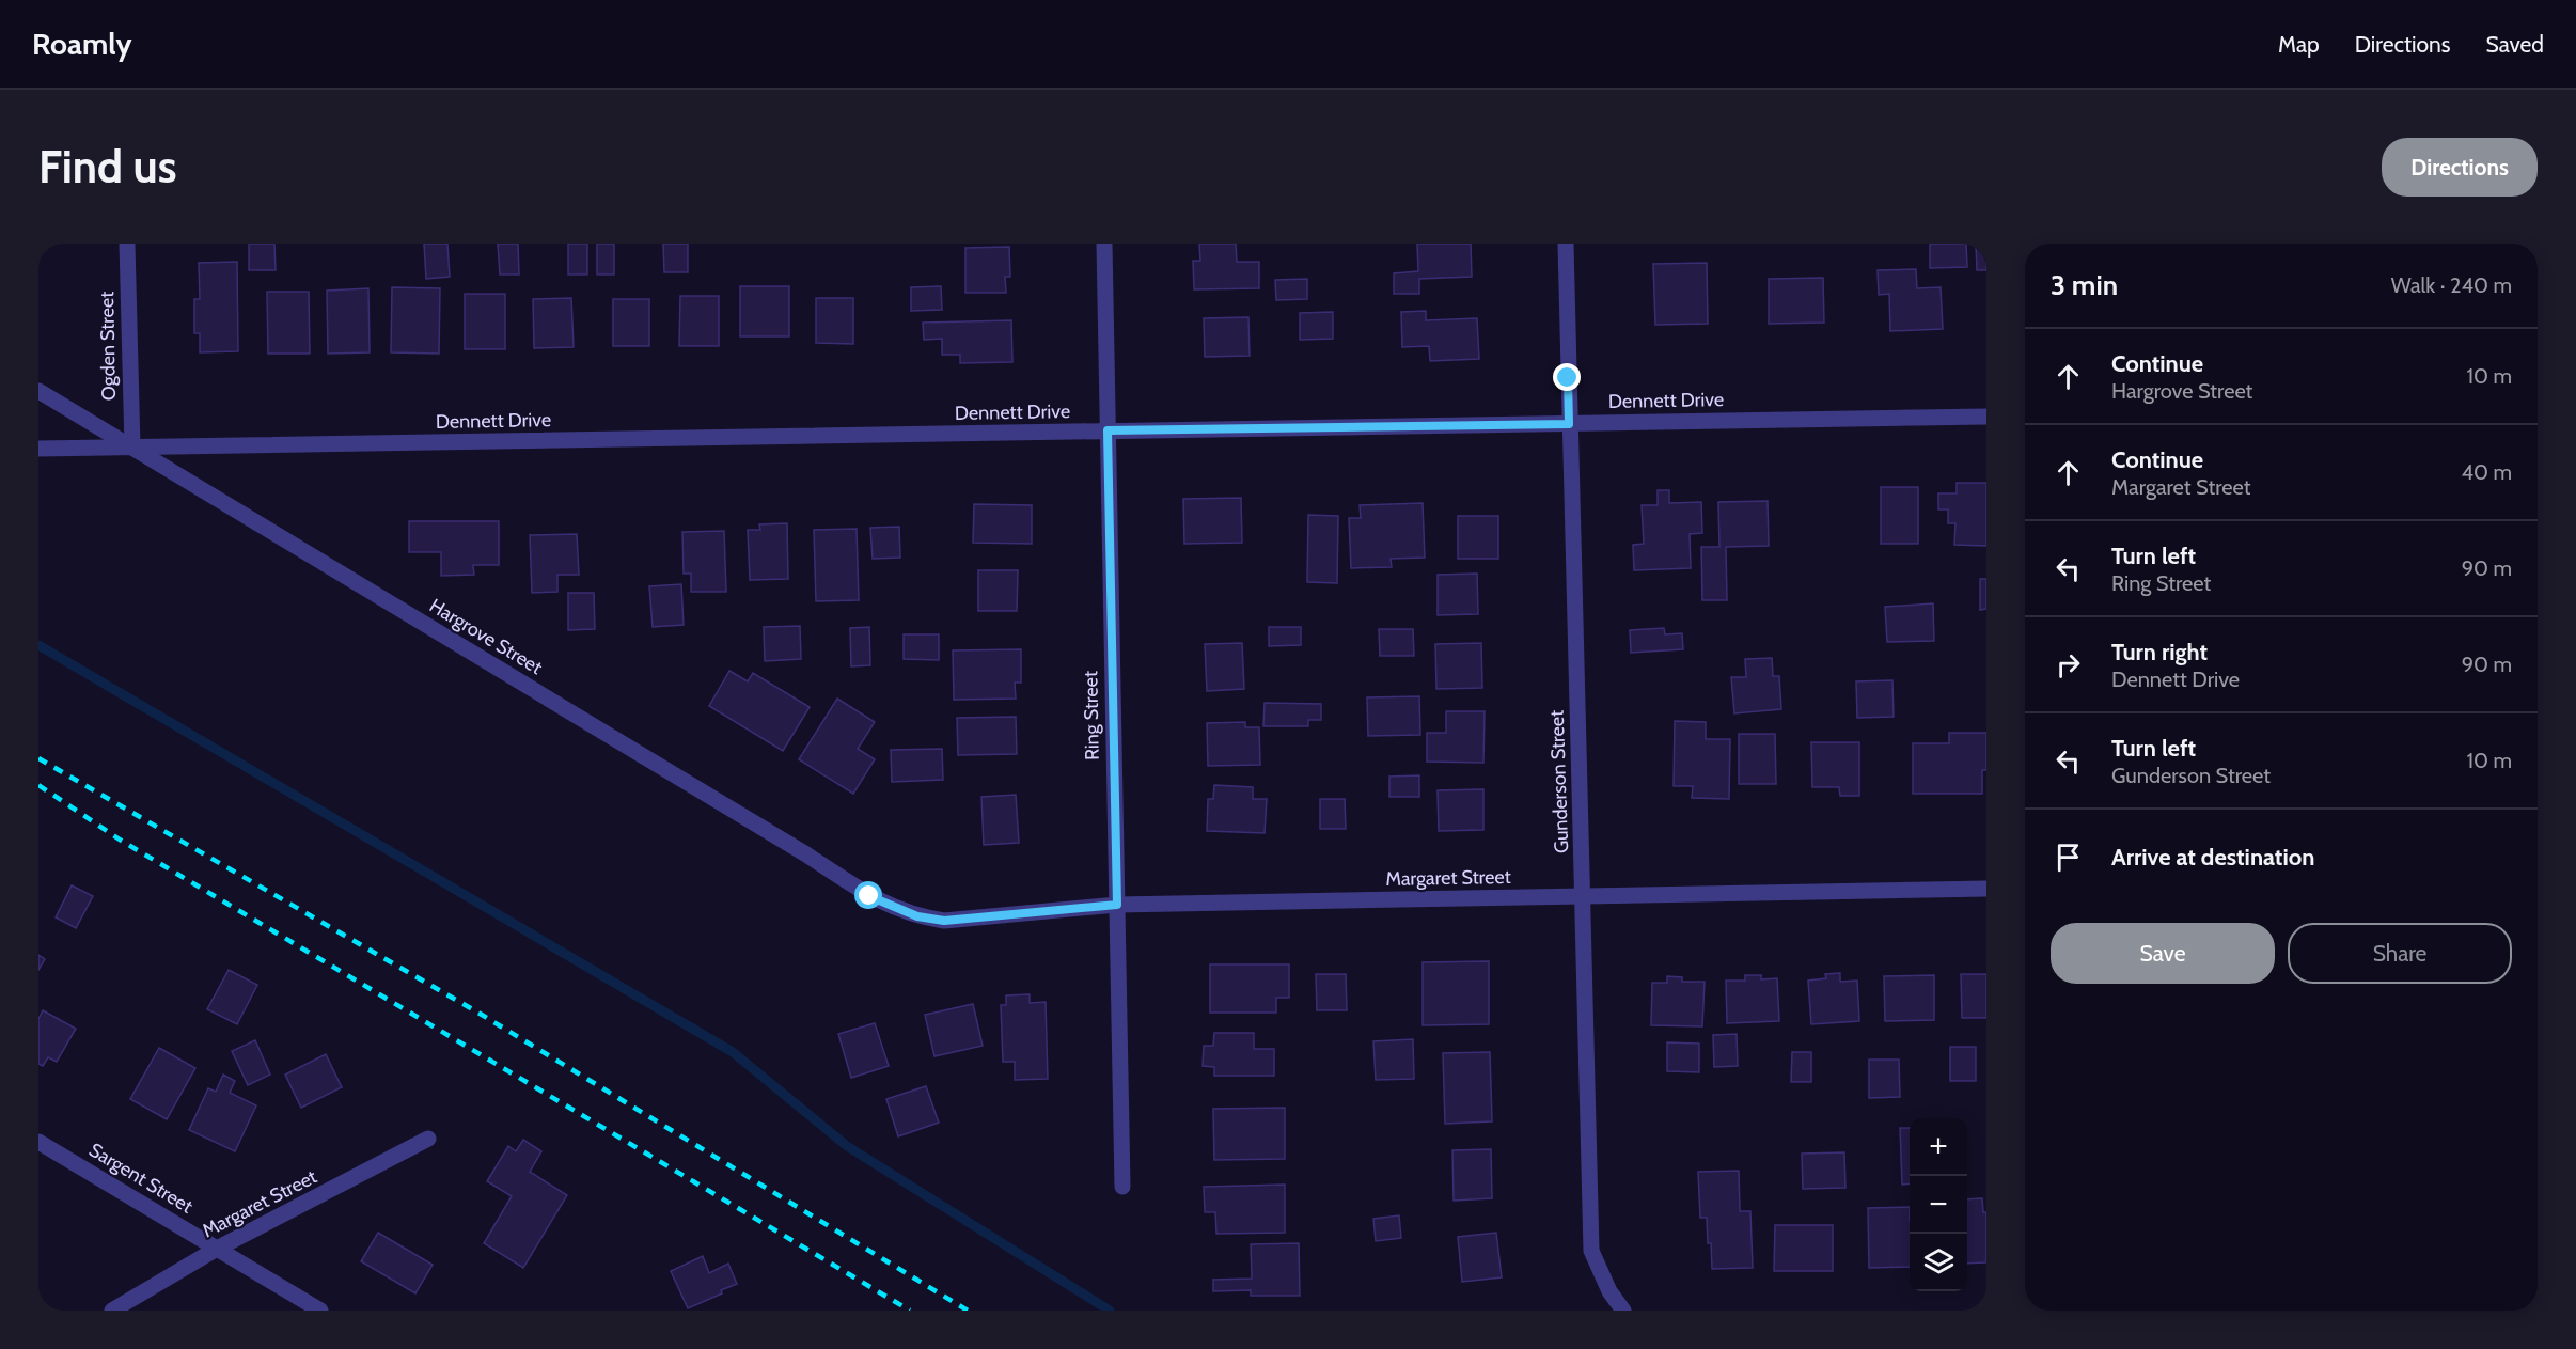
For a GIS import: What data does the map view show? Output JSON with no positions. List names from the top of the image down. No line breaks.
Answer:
{"streets":{"street":["Ogden Street","Dennett Drive","Hargrove Street","Ring Street","Gunderson Street","Margaret Street","Sargent Street"]},"crossings":[["Ogden Street","Dennett Drive"],["Ogden Street","Hargrove Street"],["Dennett Drive","Hargrove Street"],["Dennett Drive","Ring Street"],["Dennett Drive","Gunderson Street"],["Hargrove Street","Margaret Street"],["Ring Street","Margaret Street"],["Gunderson Street","Margaret Street"],["Margaret Street","Sargent Street"]],"page":{"header":"Roamly","nav":["Map","Directions","Saved"],"buttons":["Directions",["Save","Share"]],"title":"Find us","heading":["3 min","Walk · 240 m"],"list":[["Continue","Hargrove Street","10 m"],["Continue","Margaret Street","40 m"],["Turn left","Ring Street","90 m"],["Turn right","Dennett Drive","90 m"],["Turn left","Gunderson Street","10 m"],"Arrive at destination"],"map_buttons":["+","−"]}}
